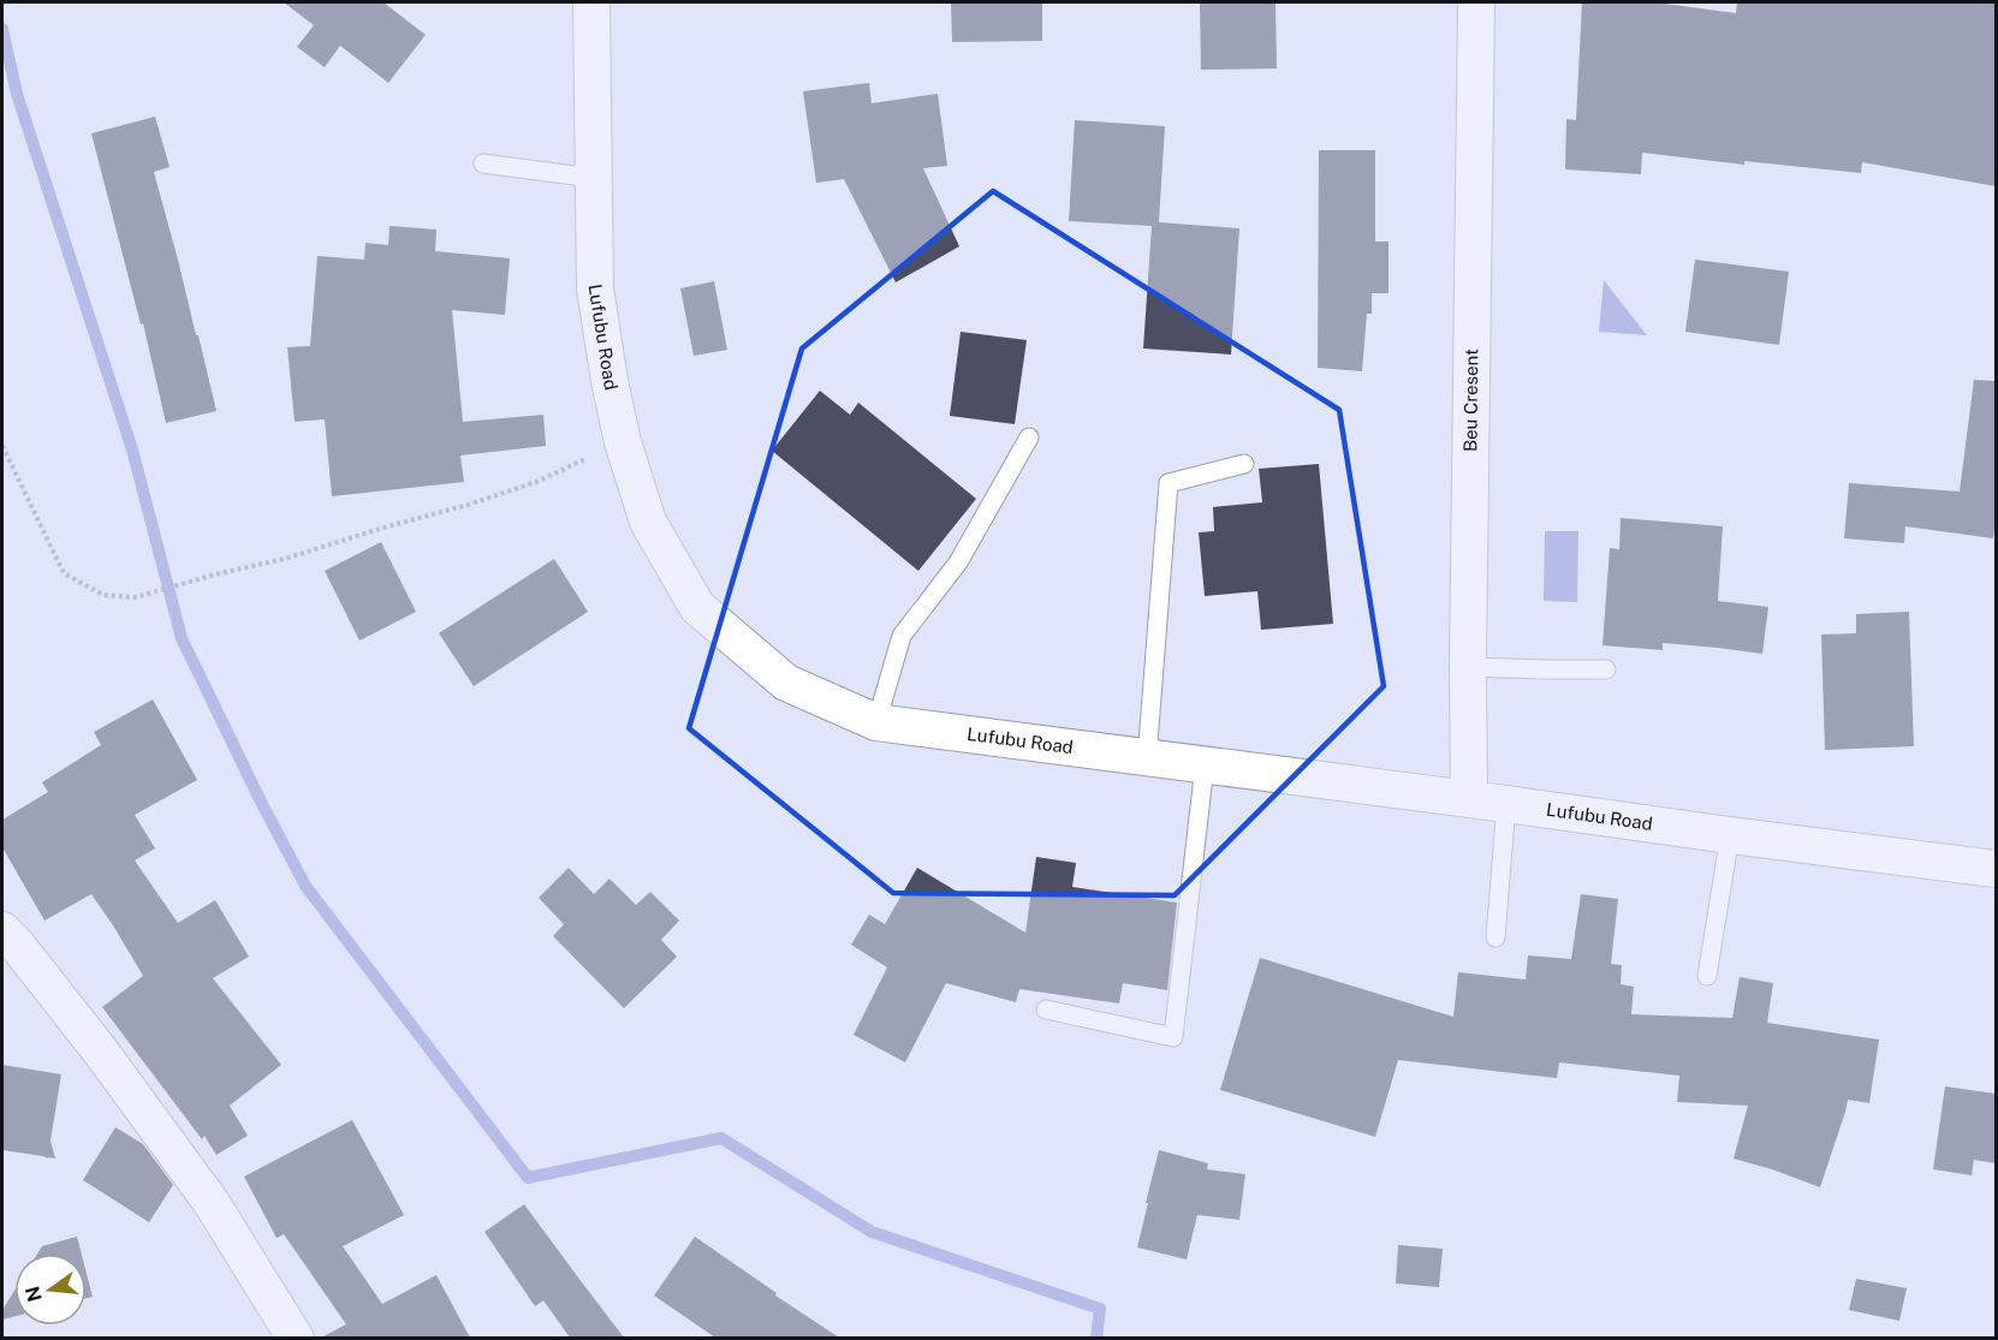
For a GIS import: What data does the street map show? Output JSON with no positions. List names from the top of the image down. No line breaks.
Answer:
{"streets":{"street":["Lufubu Road","Beu Cresent"]},"crossings":[["Lufubu Road","Beu Cresent"]],"north":"left"}
